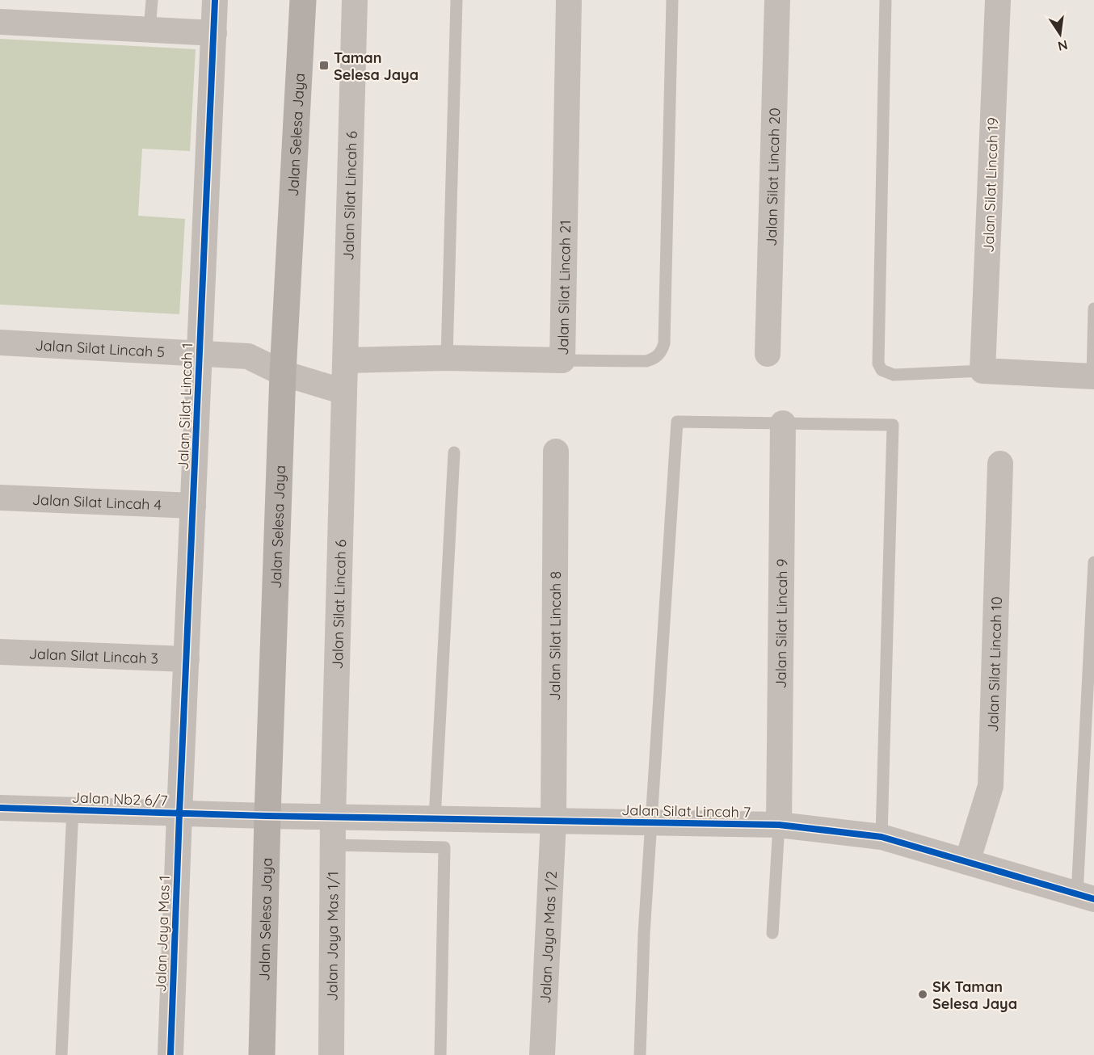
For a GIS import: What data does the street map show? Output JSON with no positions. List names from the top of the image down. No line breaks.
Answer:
{"streets":{"street":["Jalan Selesa Jaya","Jalan Silat Lincah 20","Jalan Silat Lincah 19","Jalan Silat Lincah 6","Jalan Silat Lincah 21","Jalan Silat Lincah 5","Jalan Silat Lincah 1","Jalan Silat Lincah 4","Jalan Silat Lincah 9","Jalan Silat Lincah 8","Jalan Silat Lincah 3","Jalan Silat Lincah 10","Jalan Nb2 6/7","Jalan Silat Lincah 7","Jalan Jaya Mas 1","Jalan Jaya Mas 1/1","Jalan Jaya Mas 1/2"]},"crossings":[["Jalan Selesa Jaya","Jalan Silat Lincah 5"],["Jalan Selesa Jaya","Jalan Nb2 6/7"],["Jalan Selesa Jaya","Jalan Silat Lincah 7"],["Jalan Silat Lincah 6","Jalan Silat Lincah 21"],["Jalan Silat Lincah 6","Jalan Silat Lincah 7"],["Jalan Silat Lincah 6","Jalan Jaya Mas 1/1"],["Jalan Silat Lincah 5","Jalan Silat Lincah 1"],["Jalan Silat Lincah 1","Jalan Silat Lincah 4"],["Jalan Silat Lincah 1","Jalan Silat Lincah 3"],["Jalan Silat Lincah 1","Jalan Nb2 6/7"],["Jalan Silat Lincah 1","Jalan Jaya Mas 1"],["Jalan Silat Lincah 9","Jalan Silat Lincah 7"],["Jalan Silat Lincah 8","Jalan Silat Lincah 7"],["Jalan Silat Lincah 8","Jalan Jaya Mas 1/2"],["Jalan Silat Lincah 10","Jalan Silat Lincah 7"],["Jalan Nb2 6/7","Jalan Silat Lincah 7"],["Jalan Nb2 6/7","Jalan Jaya Mas 1"],["Jalan Silat Lincah 7","Jalan Jaya Mas 1/1"],["Jalan Silat Lincah 7","Jalan Jaya Mas 1/2"]],"places":{"transit":["Taman Selesa Jaya"],"other":["SK Taman Selesa Jaya"]},"north":"bottom"}
